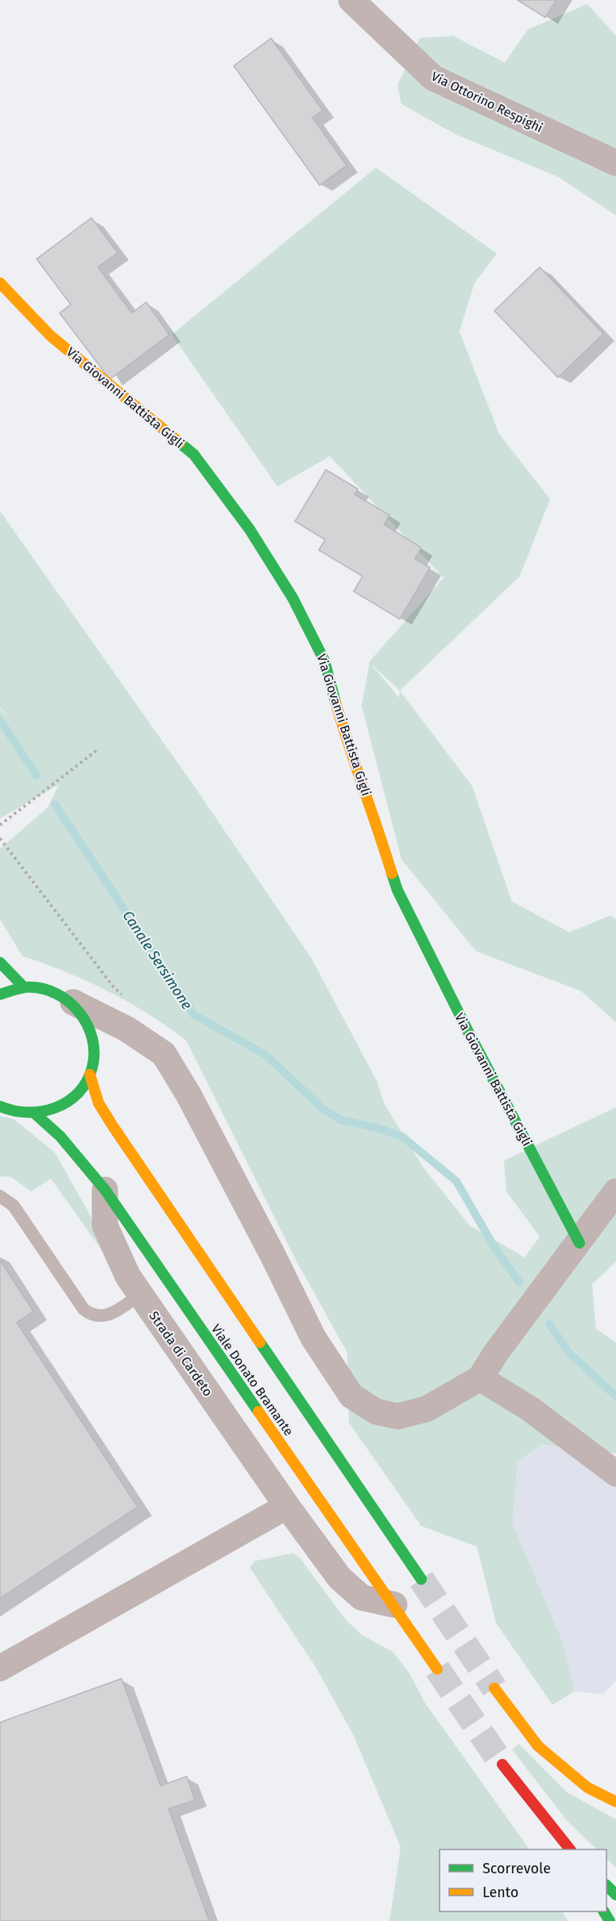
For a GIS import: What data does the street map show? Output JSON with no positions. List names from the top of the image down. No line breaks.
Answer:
{"streets":{"main road":["Via Giovanni Battista Gigli","Viale Donato Bramante"],"street":["Via Ottorino Respighi","Strada di Cardeto"]},"crossings":[["Strada di Cardeto","Viale Donato Bramante"]],"water":["Canale Sersimone"],"legend":["Scorrevole","Lento"]}
